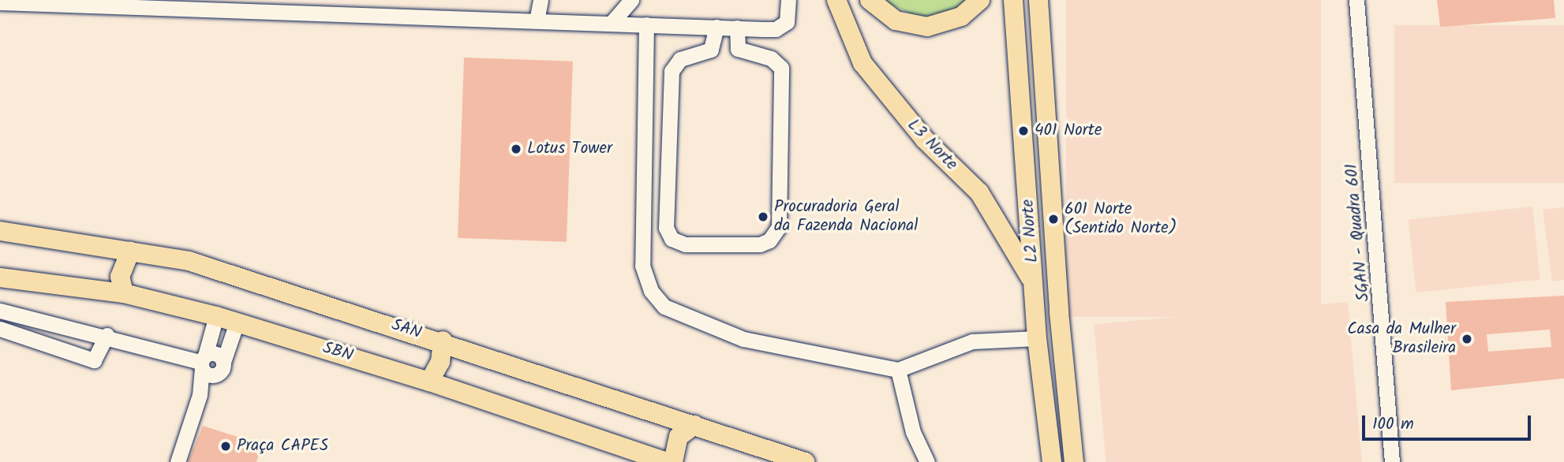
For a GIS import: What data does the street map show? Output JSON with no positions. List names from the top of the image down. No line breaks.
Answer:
{"streets":{"main road":["L3 Norte","L2 Norte","SAN","SBN"],"street":["SGAN - Quadra 601"]},"crossings":[["L3 Norte","L2 Norte"]],"places":["401 Norte","Lotus Tower","Procuradoria Geral da Fazenda Nacional","601 Norte (Sentido Norte)","Casa da Mulher Brasileira","Praça CAPES"],"scale_bar":"100 m"}
